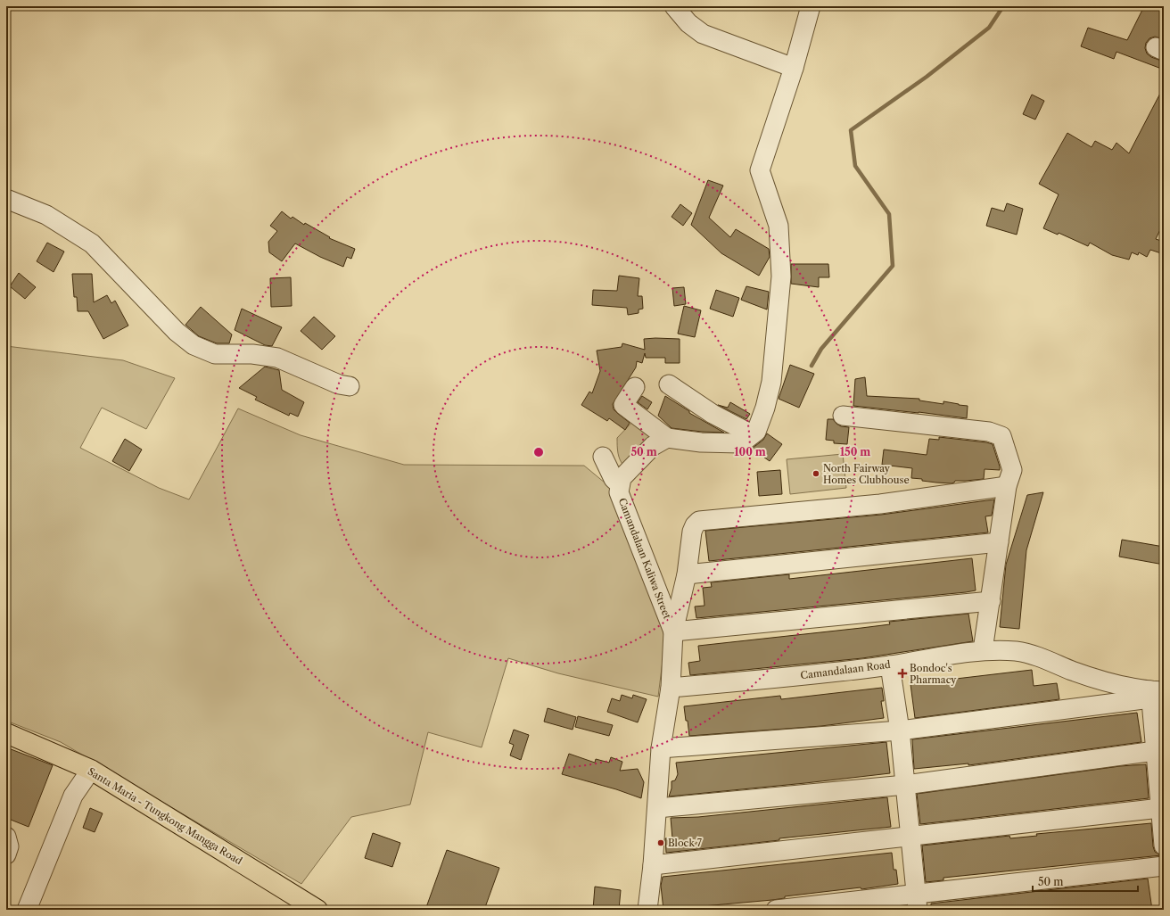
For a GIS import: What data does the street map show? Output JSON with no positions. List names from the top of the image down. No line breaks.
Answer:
{"streets":{"main road":["Santa Maria - Tungkong Mangga Road"],"street":["Camandalaan Kaliwa Street","Camandalaan Road"]},"places":{"other":["North Fairway Homes Clubhouse","Block 7"],"health":["Bondoc's Pharmacy"]},"scale_bar":"50 m","rings":["50 m","100 m","150 m"]}
